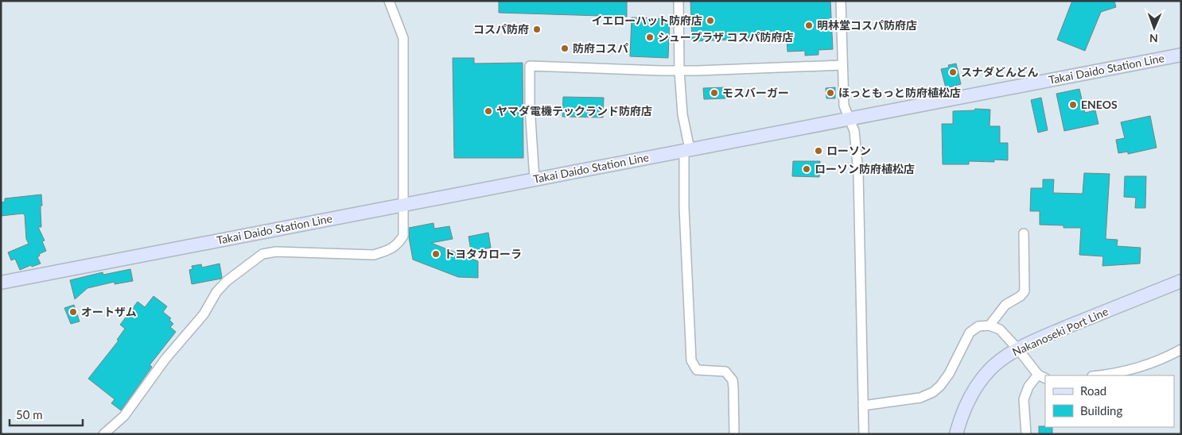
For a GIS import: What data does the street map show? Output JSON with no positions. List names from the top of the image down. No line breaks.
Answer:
{"streets":{"main road":["Takai Daido Station Line","Nakanoseki Port Line"]},"places":["イエローハット防府店","明林堂コスパ防府店","コスパ防府","シュープラザ コスパ防府店","防府コスパ","スナダどんどん","モスバーガー","ほっともっと防府植松店","ENEOS","ヤマダ電機テックランド防府店","ローソン","ローソン防府植松店","トヨタカローラ","オートザム"],"legend":["Road","Building"],"scale_bar":"50 m","north":"bottom"}
